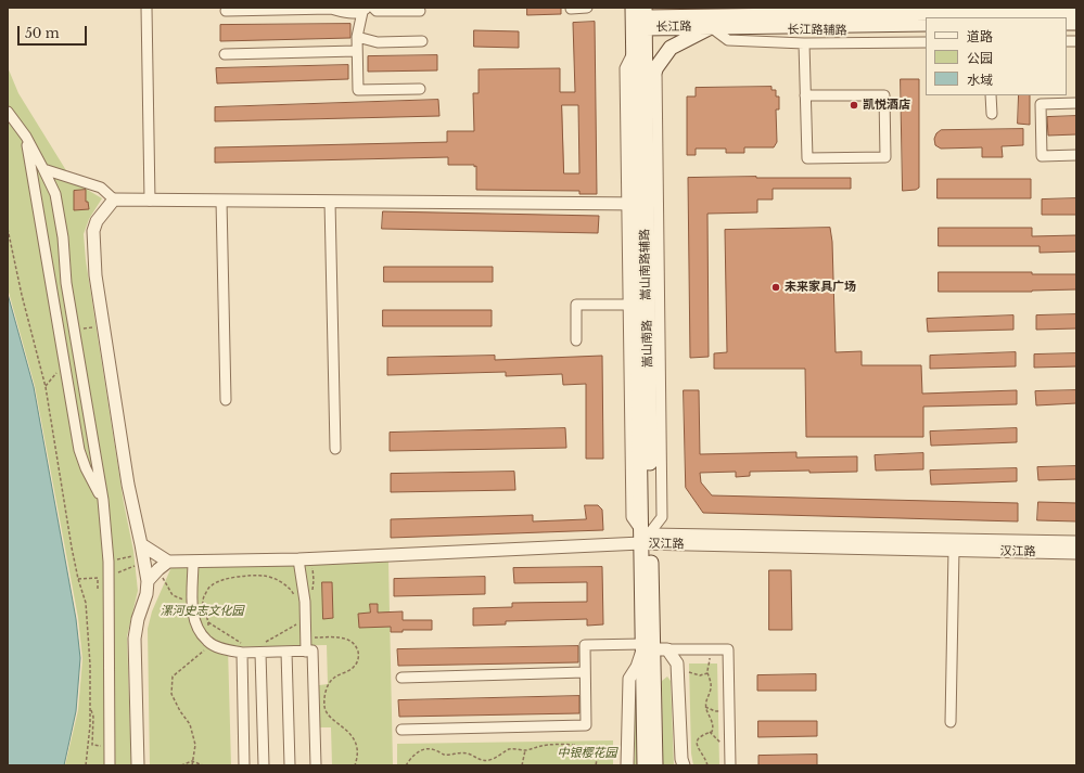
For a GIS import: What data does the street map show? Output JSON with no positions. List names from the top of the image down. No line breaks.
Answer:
{"streets":{"main road":["长江路","嵩山南路"],"street":["长江路辅路","嵩山南路辅路","汉江路"]},"crossings":[["长江路","长江路辅路"],["长江路","嵩山南路"],["嵩山南路辅路","嵩山南路"],["嵩山南路辅路","汉江路"],["嵩山南路","汉江路"]],"parks":["漯河史志文化园","中银樱花园"],"places":["凯悦酒店","未来家具广场"],"legend":["道路","公园","水域"],"scale_bar":"50 m"}
